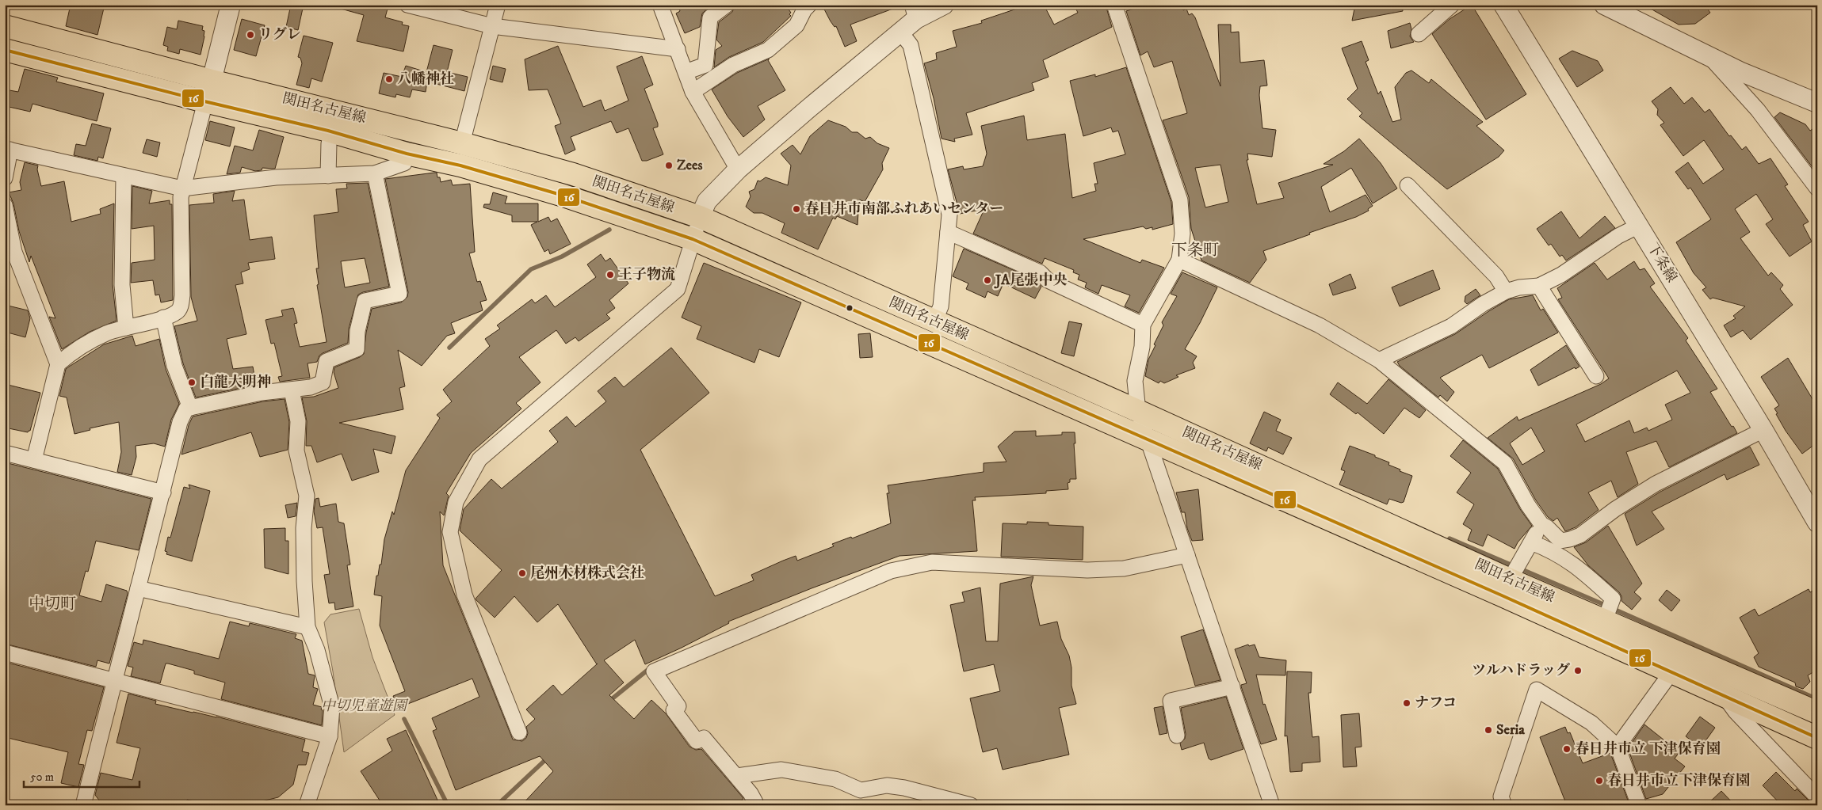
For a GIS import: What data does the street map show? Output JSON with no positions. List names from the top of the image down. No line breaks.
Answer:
{"streets":{"main road":["関田名古屋線"],"street":["下条線"]},"districts":["下条町","中切町"],"parks":["中切児童遊園"],"places":["リグレ","八幡神社","Zees","春日井市南部ふれあいセンター","王子物流","JA尾張中央","白龍大明神","尾州木材株式会社","ツルハドラッグ","ナフコ","Seria","春日井市立 下津保育園","春日井市立下津保育園"],"lines":["transit line 16"],"scale_bar":"50 m"}
